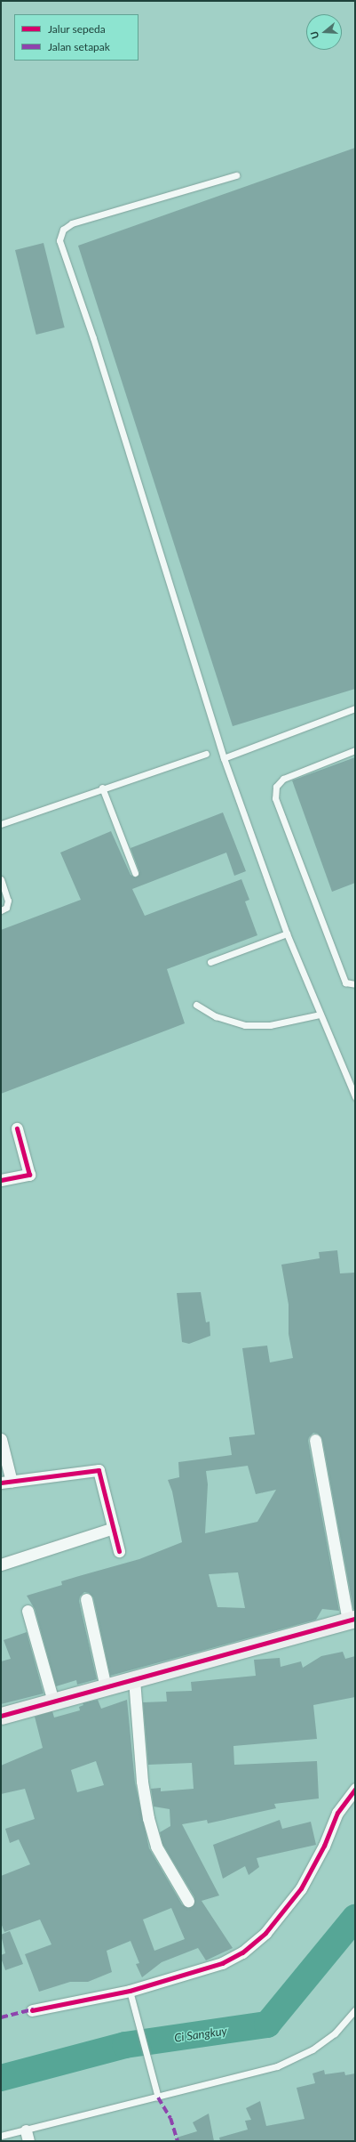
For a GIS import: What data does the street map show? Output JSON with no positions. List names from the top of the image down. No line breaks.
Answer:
{"water":["Ci Sangkuy"],"legend":["Jalur sepeda","Jalan setapak"],"north":"left"}
